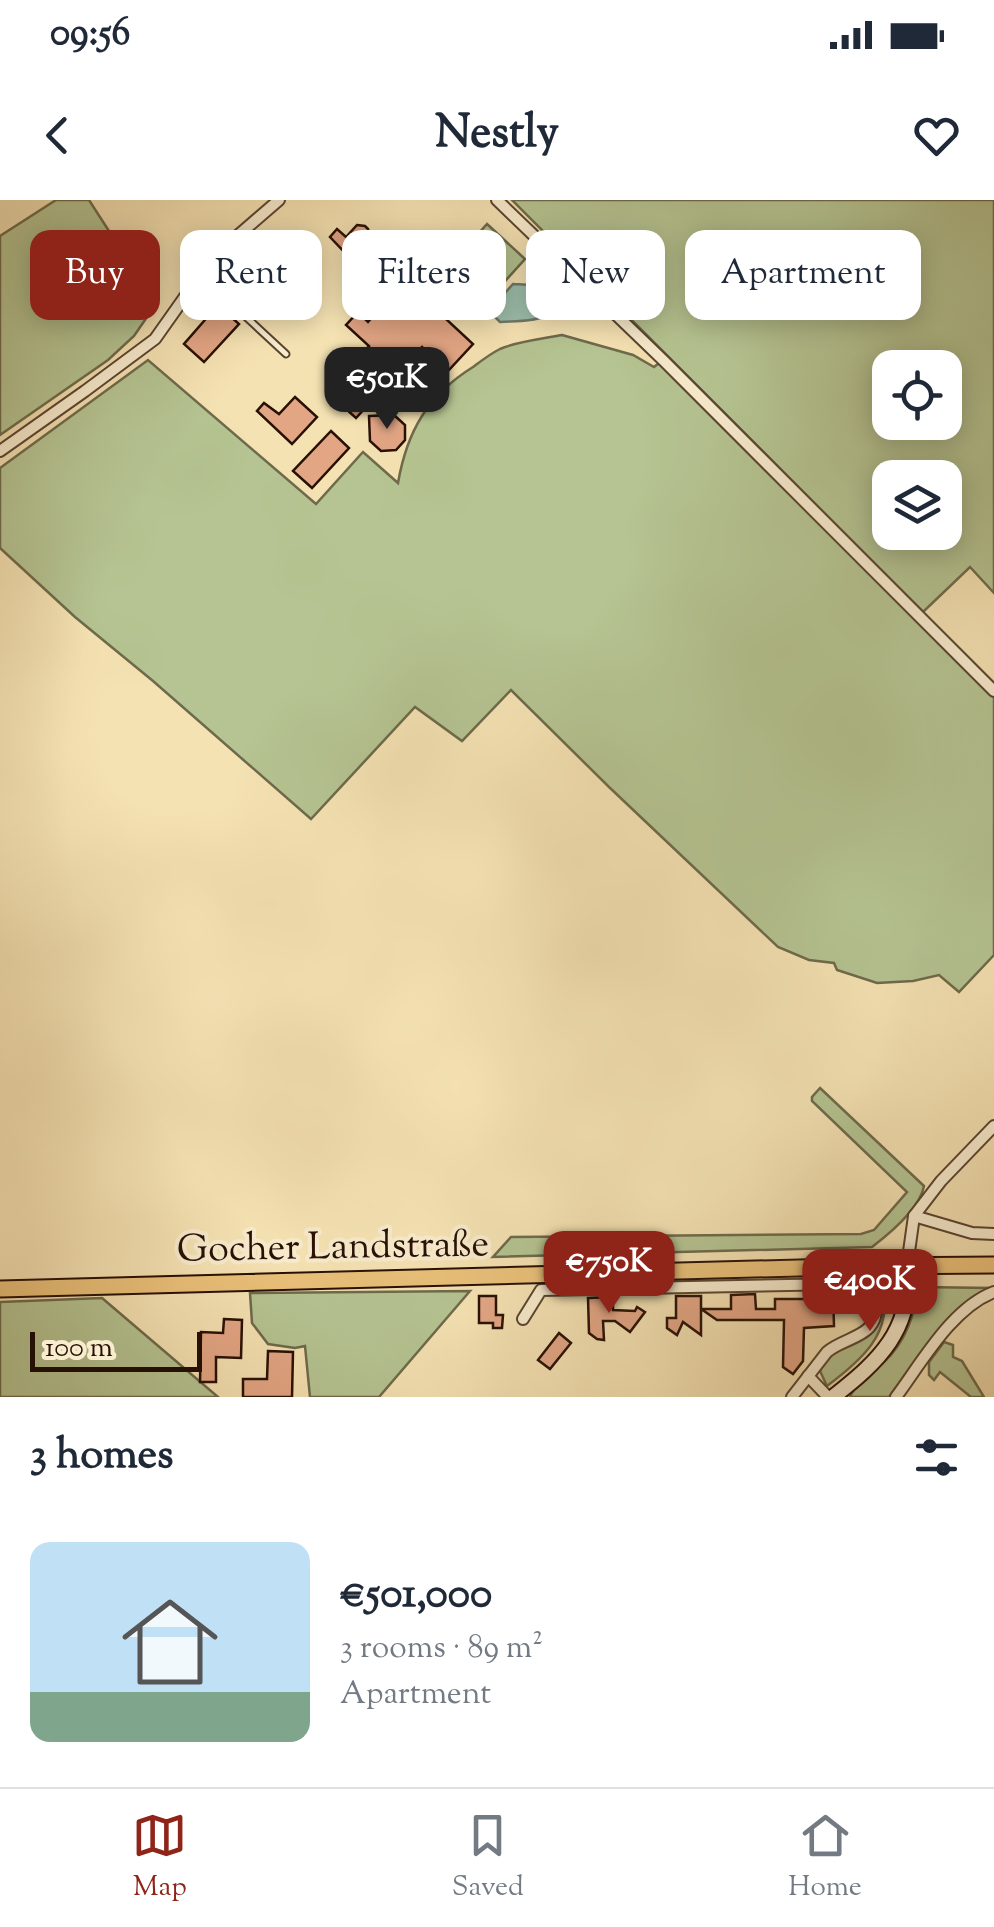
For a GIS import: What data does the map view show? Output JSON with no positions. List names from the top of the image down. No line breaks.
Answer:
{"streets":{"main road":["Gocher Landstraße"]},"scale_bar":"100 m","page":{"status":"09:56","header":"Nestly","chip":["Buy","Rent","Filters","New","Apartment"],"price":["€501K","€750K","€400K"],"scale":"100 m","heading":"3 homes","list":[{"name":"€501,000","note":"3 rooms · 89 m² · Apartment"}],"tabs":["Map","Saved","Home"]}}
